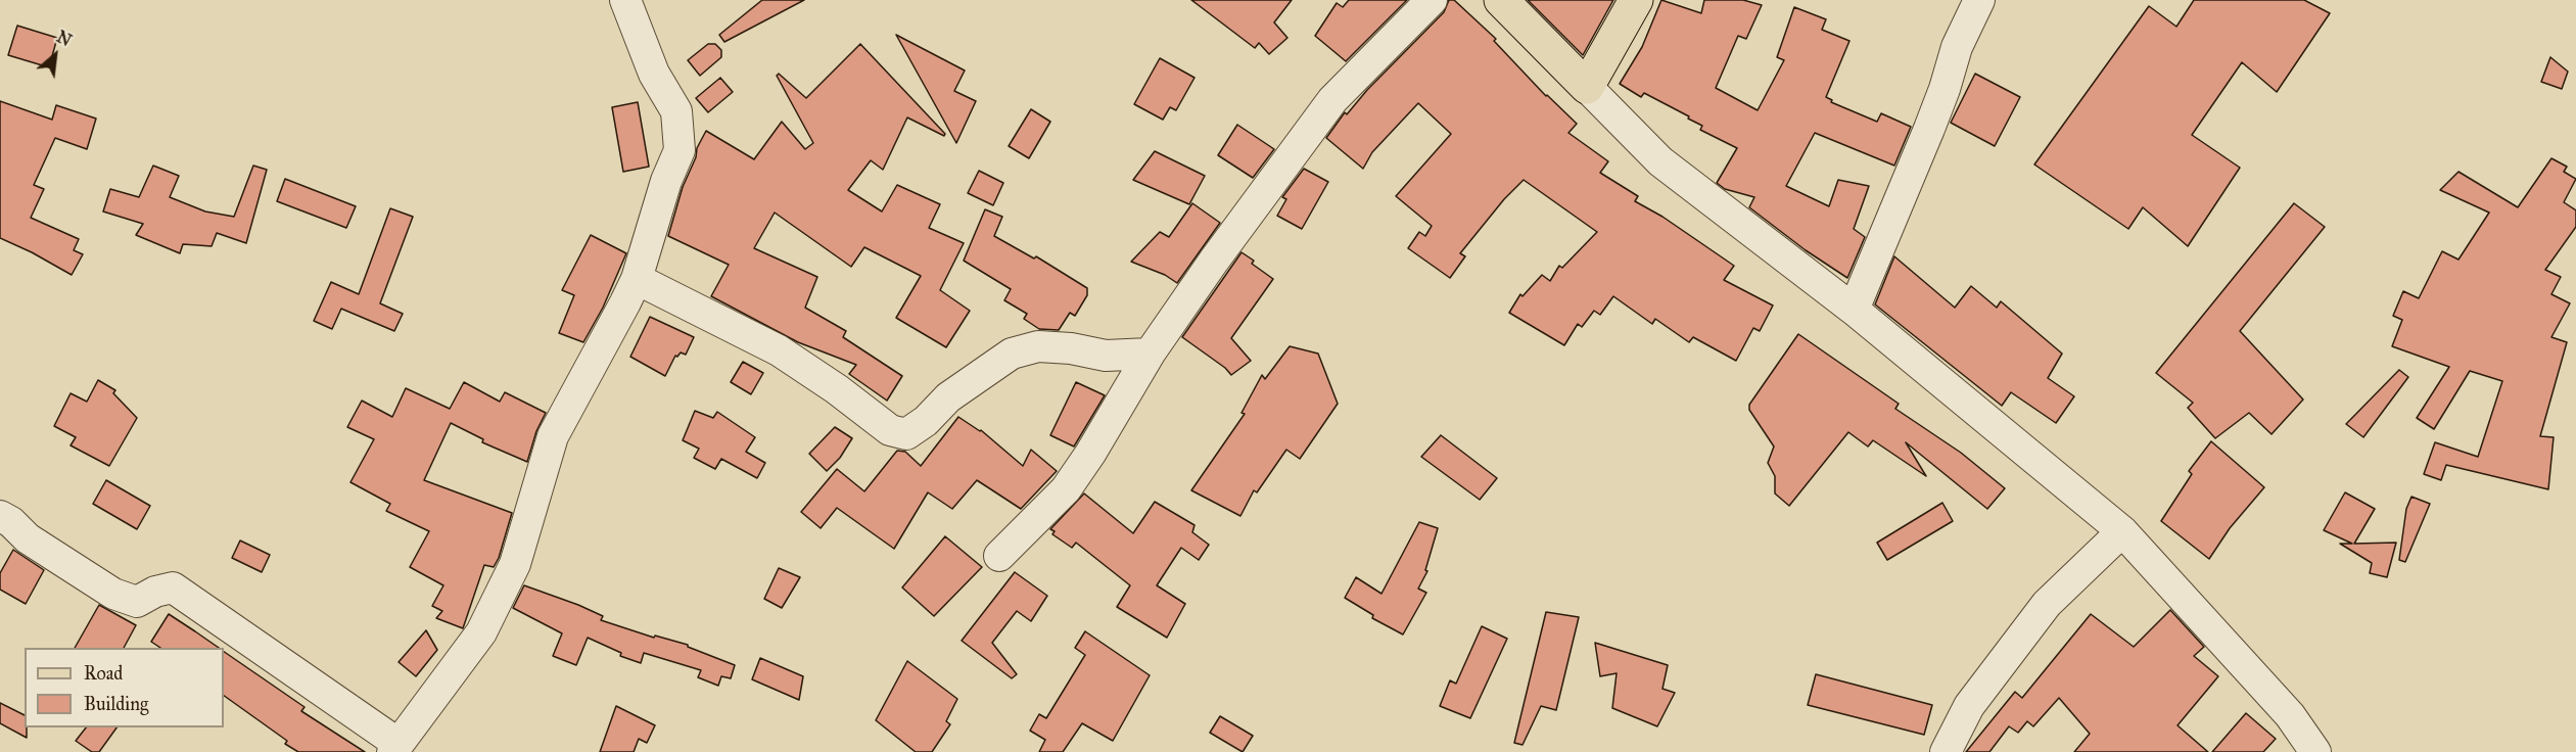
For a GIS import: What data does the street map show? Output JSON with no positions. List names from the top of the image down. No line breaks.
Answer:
{"legend":["Road","Building"],"north":"top right"}
